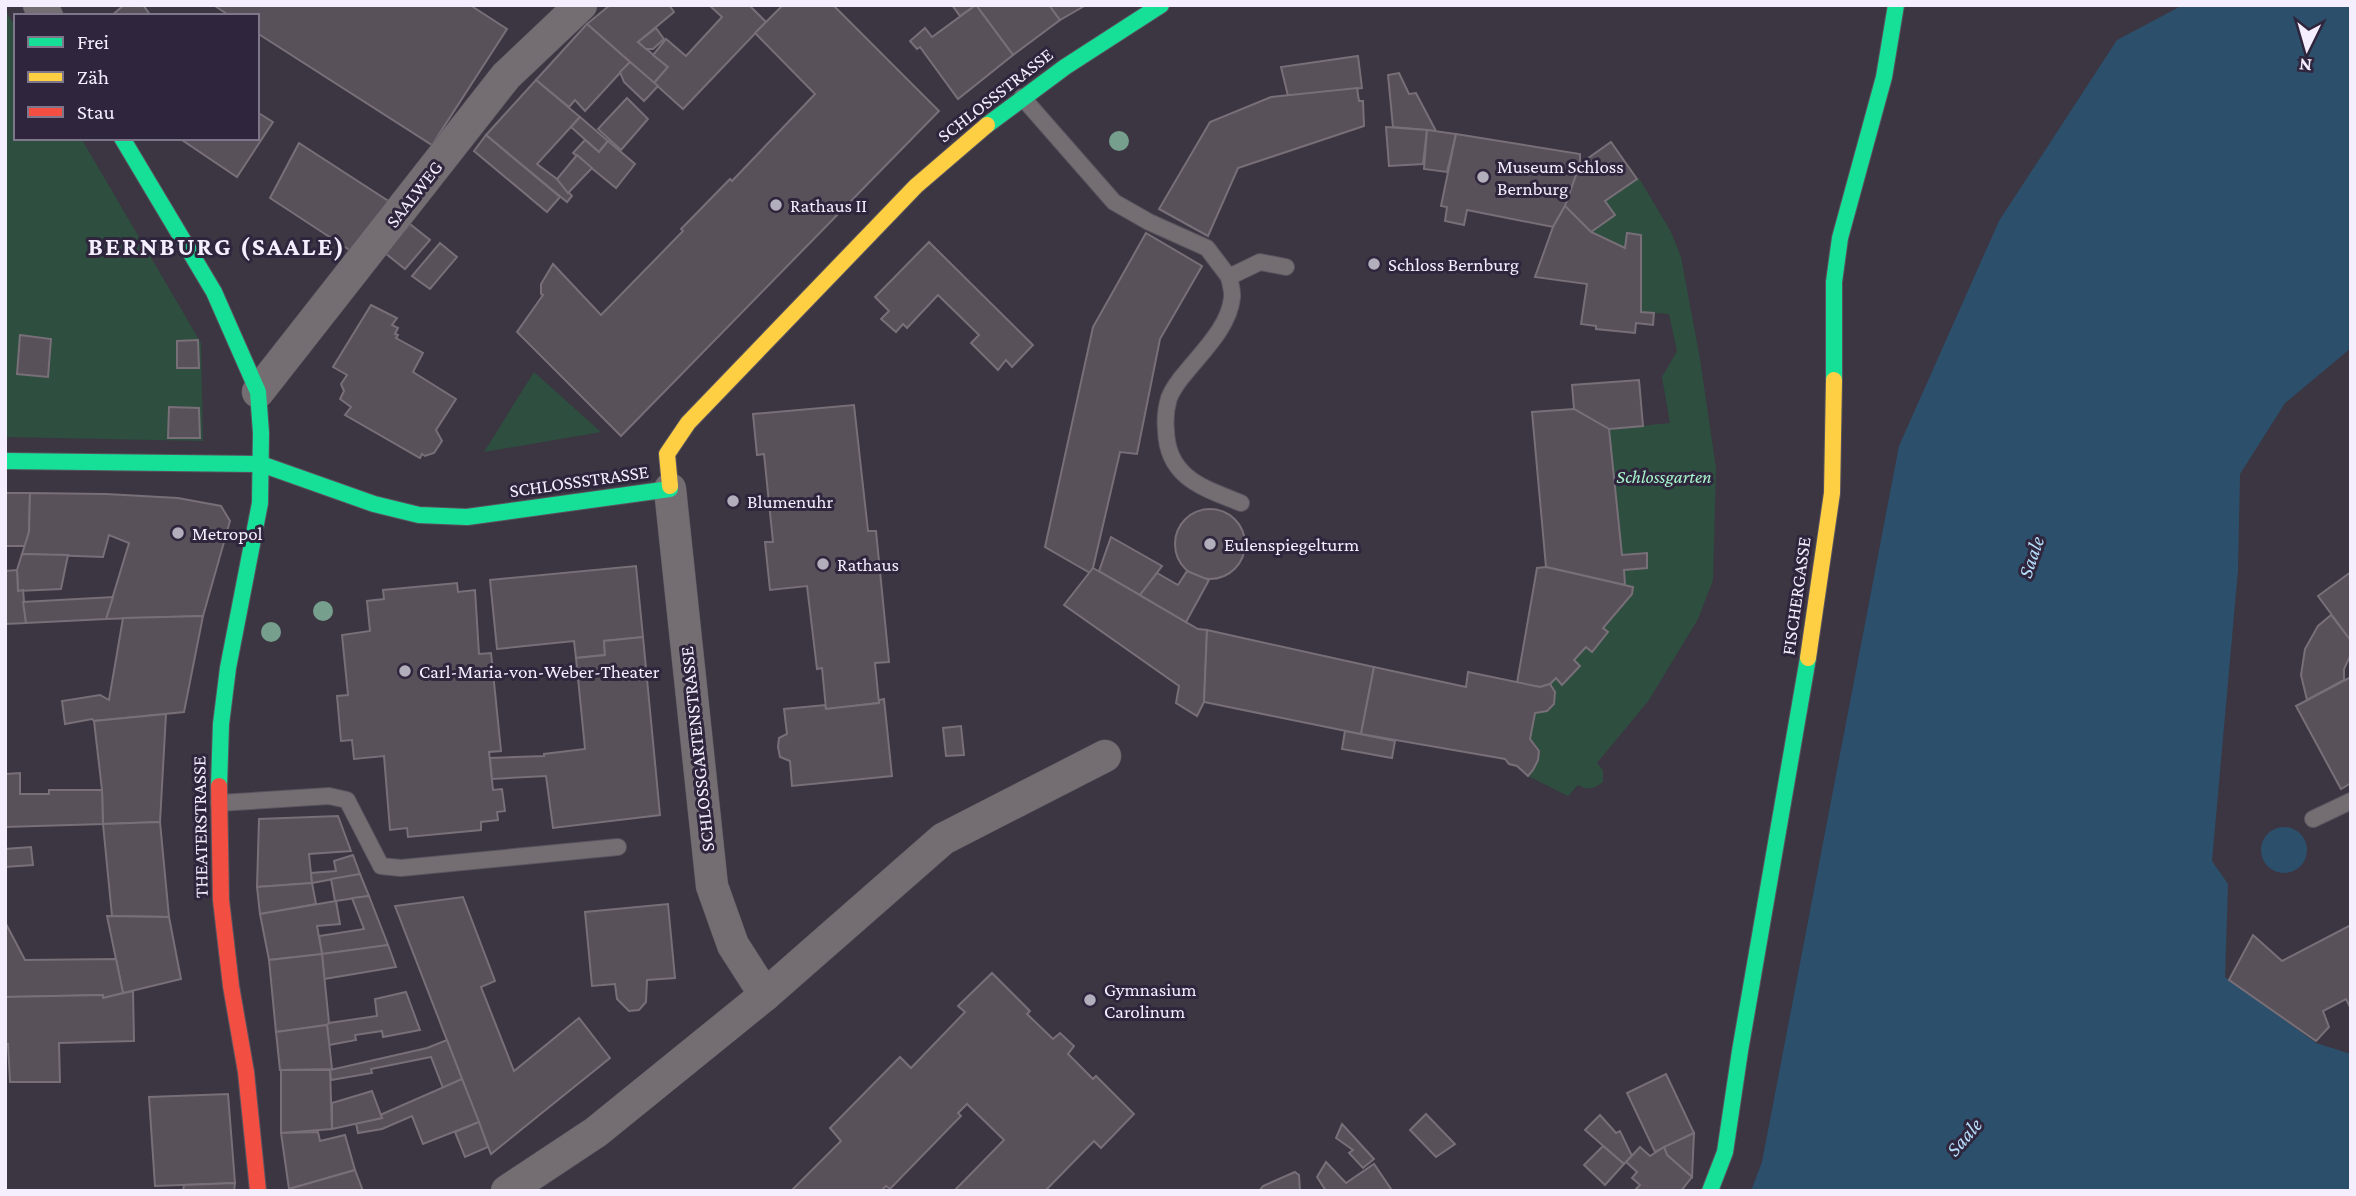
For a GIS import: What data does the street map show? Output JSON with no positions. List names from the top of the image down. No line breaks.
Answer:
{"streets":{"street":["SCHLOSSSTRASSE","SAALWEG","FISCHERGASSE","SCHLOSSGARTENSTRASSE","THEATERSTRASSE"]},"crossings":[["SCHLOSSSTRASSE","SCHLOSSGARTENSTRASSE"],["SCHLOSSSTRASSE","THEATERSTRASSE"],["SAALWEG","THEATERSTRASSE"]],"districts":["BERNBURG (SAALE)"],"water":["Saale"],"parks":["Schlossgarten"],"places":["Museum Schloss Bernburg","Rathaus II","Schloss Bernburg","Blumenuhr","Metropol","Eulenspiegelturm","Rathaus","Carl-Maria-von-Weber-Theater","Gymnasium Carolinum"],"legend":["Frei","Zäh","Stau"],"north":"bottom"}
